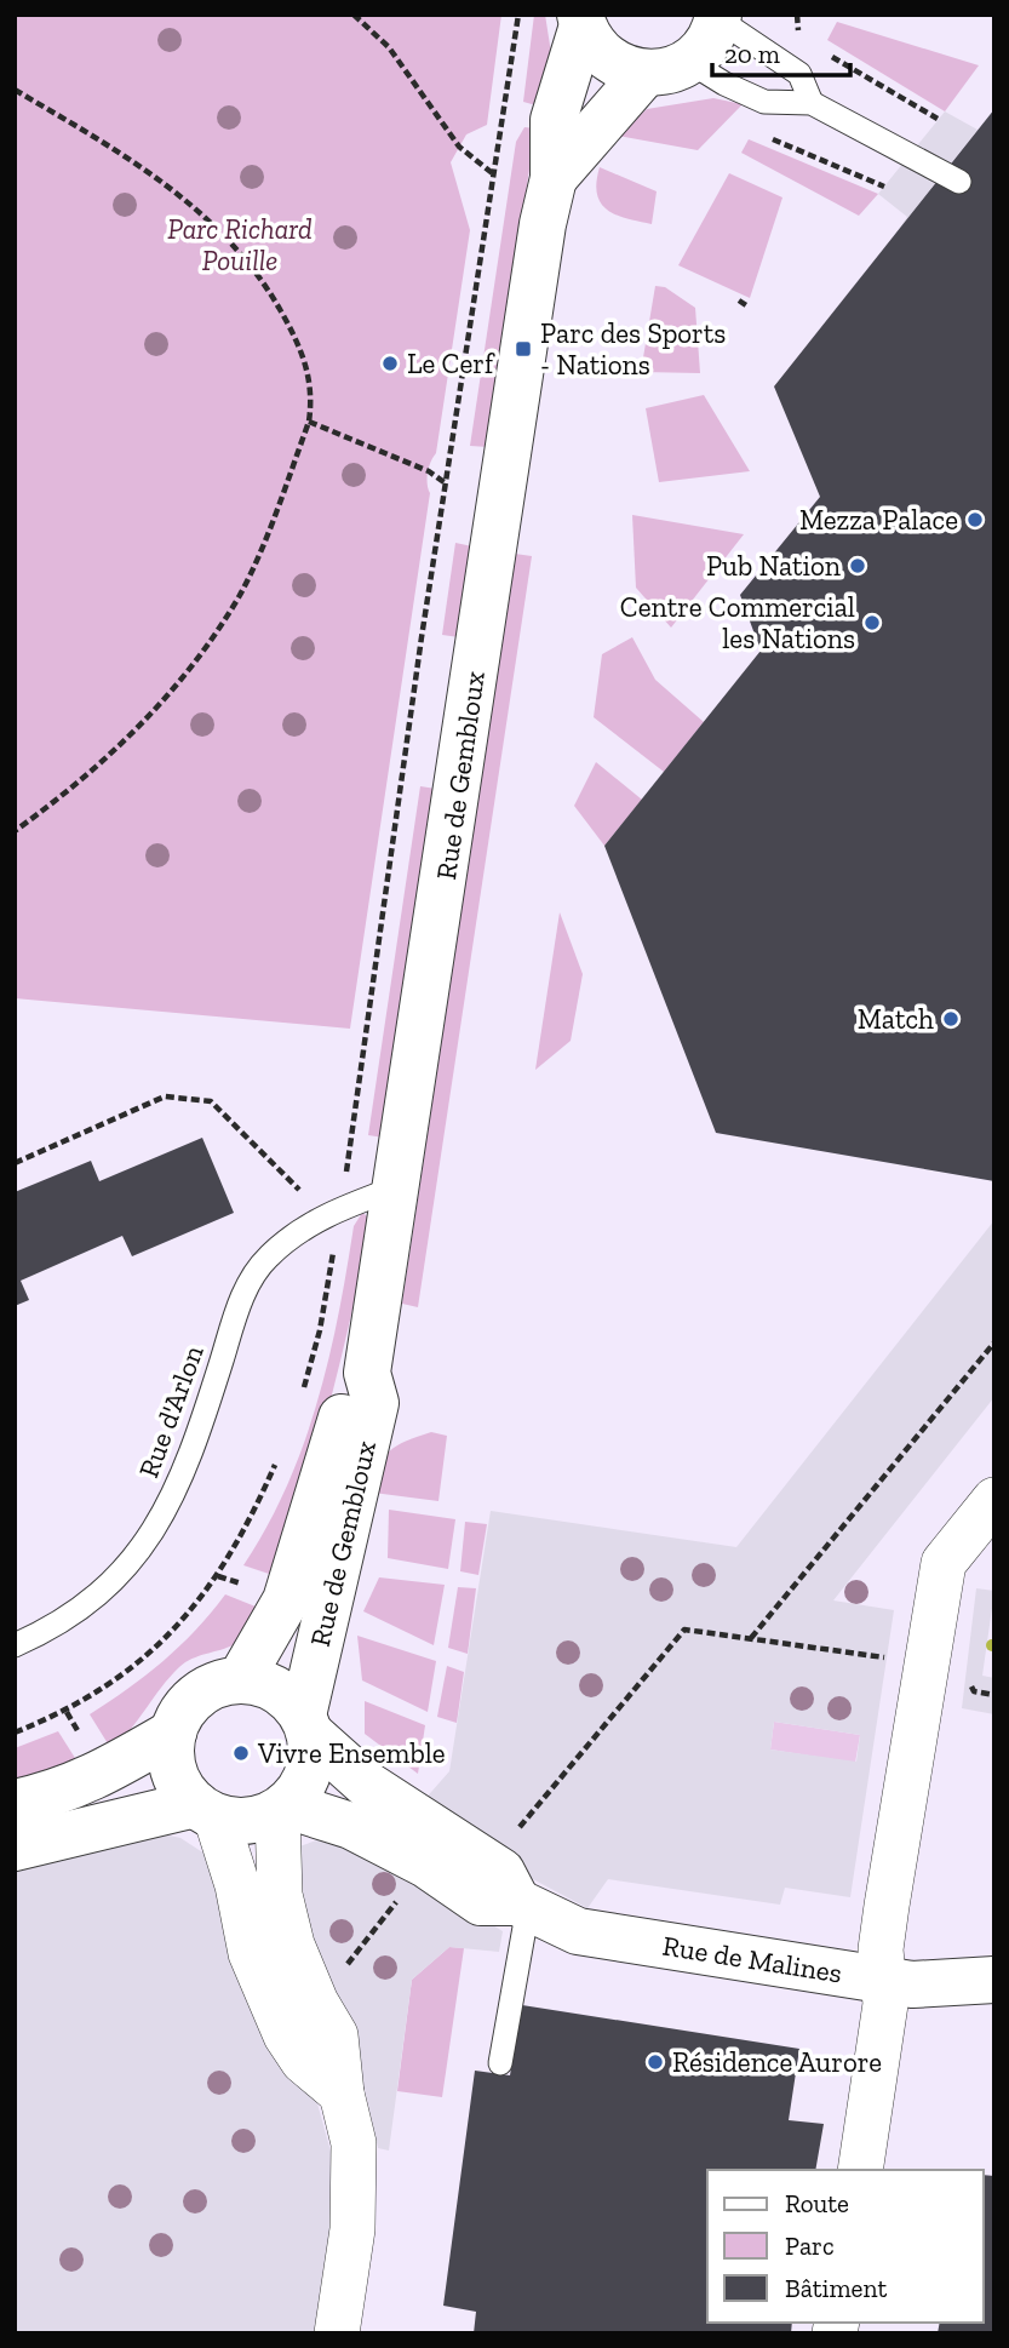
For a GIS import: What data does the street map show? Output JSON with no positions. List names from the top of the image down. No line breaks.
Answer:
{"streets":{"street":["Rue de Gembloux","Rue de Malines"],"lane":["Rue d'Arlon"]},"crossings":[["Rue de Gembloux","Rue d'Arlon"],["Rue de Gembloux","Rue de Malines"]],"parks":["Parc Richard Pouille"],"places":{"transit":["Parc des Sports - Nations"],"other":["Le Cerf","Mezza Palace","Pub Nation","Centre Commercial les Nations","Match","Vivre Ensemble","Résidence Aurore"]},"legend":["Route","Parc","Bâtiment"],"scale_bar":"20 m"}
